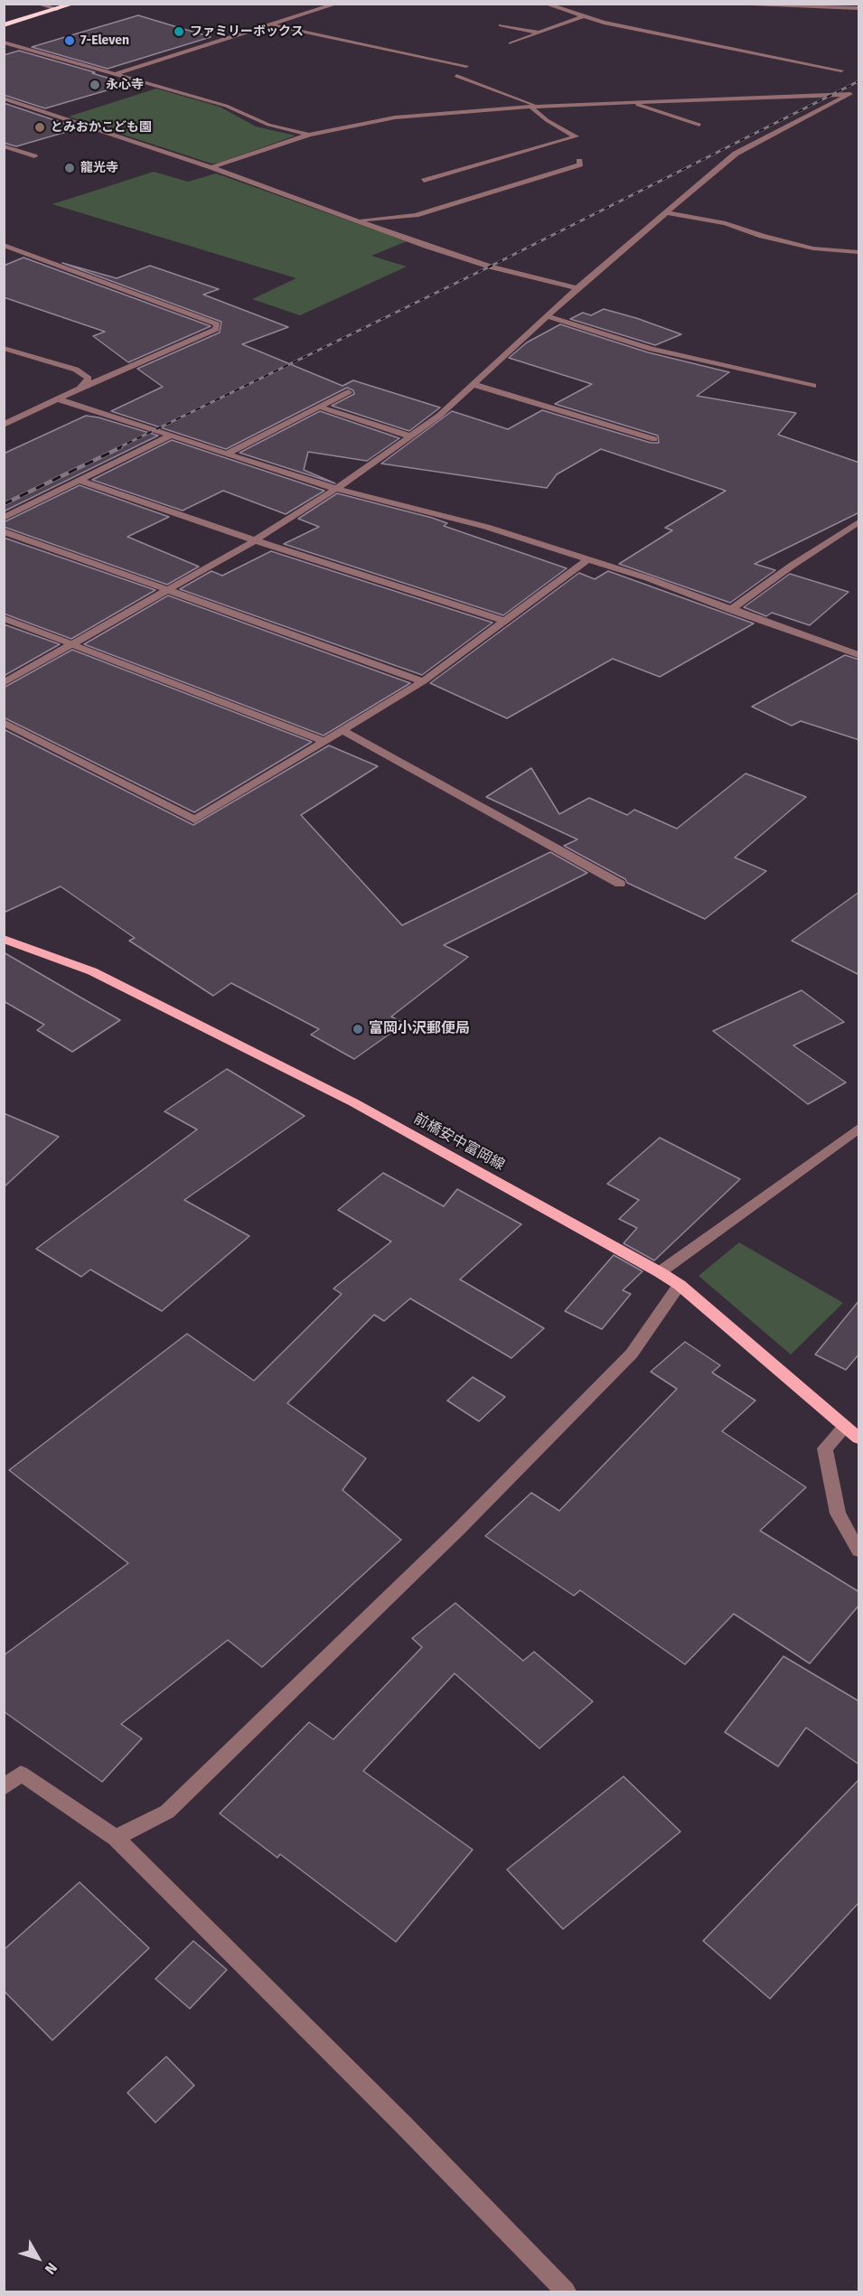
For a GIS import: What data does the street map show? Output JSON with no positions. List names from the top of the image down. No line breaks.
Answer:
{"streets":{"main road":["前橋安中富岡線"]},"places":["ファミリーボックス","7-Eleven","永心寺","とみおかこども園","龍光寺","富岡小沢郵便局"],"north":"bottom right"}
